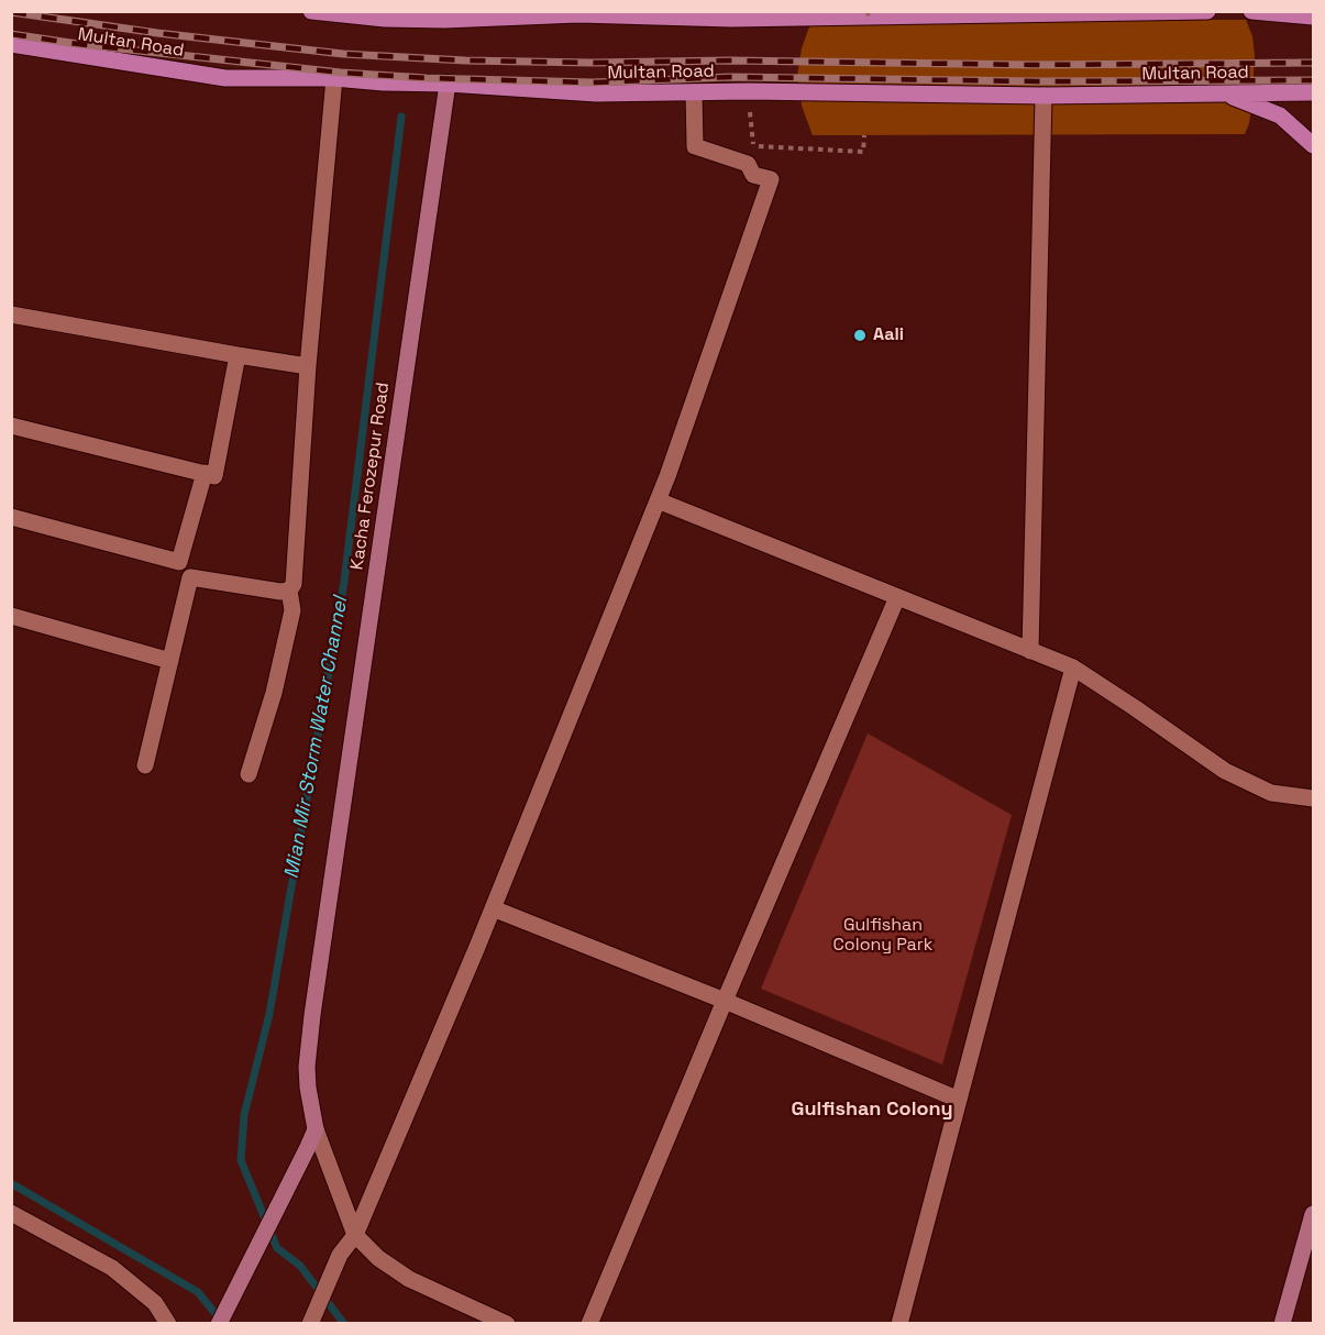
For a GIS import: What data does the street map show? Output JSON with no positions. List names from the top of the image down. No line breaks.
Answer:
{"streets":{"main road":["Multan Road","Kacha Ferozepur Road"]},"crossings":[["Multan Road","Kacha Ferozepur Road"]],"districts":["Gulfishan Colony"],"water":["Mian Mir Storm Water Channel"],"parks":["Gulfishan Colony Park"],"places":["Aali"]}
